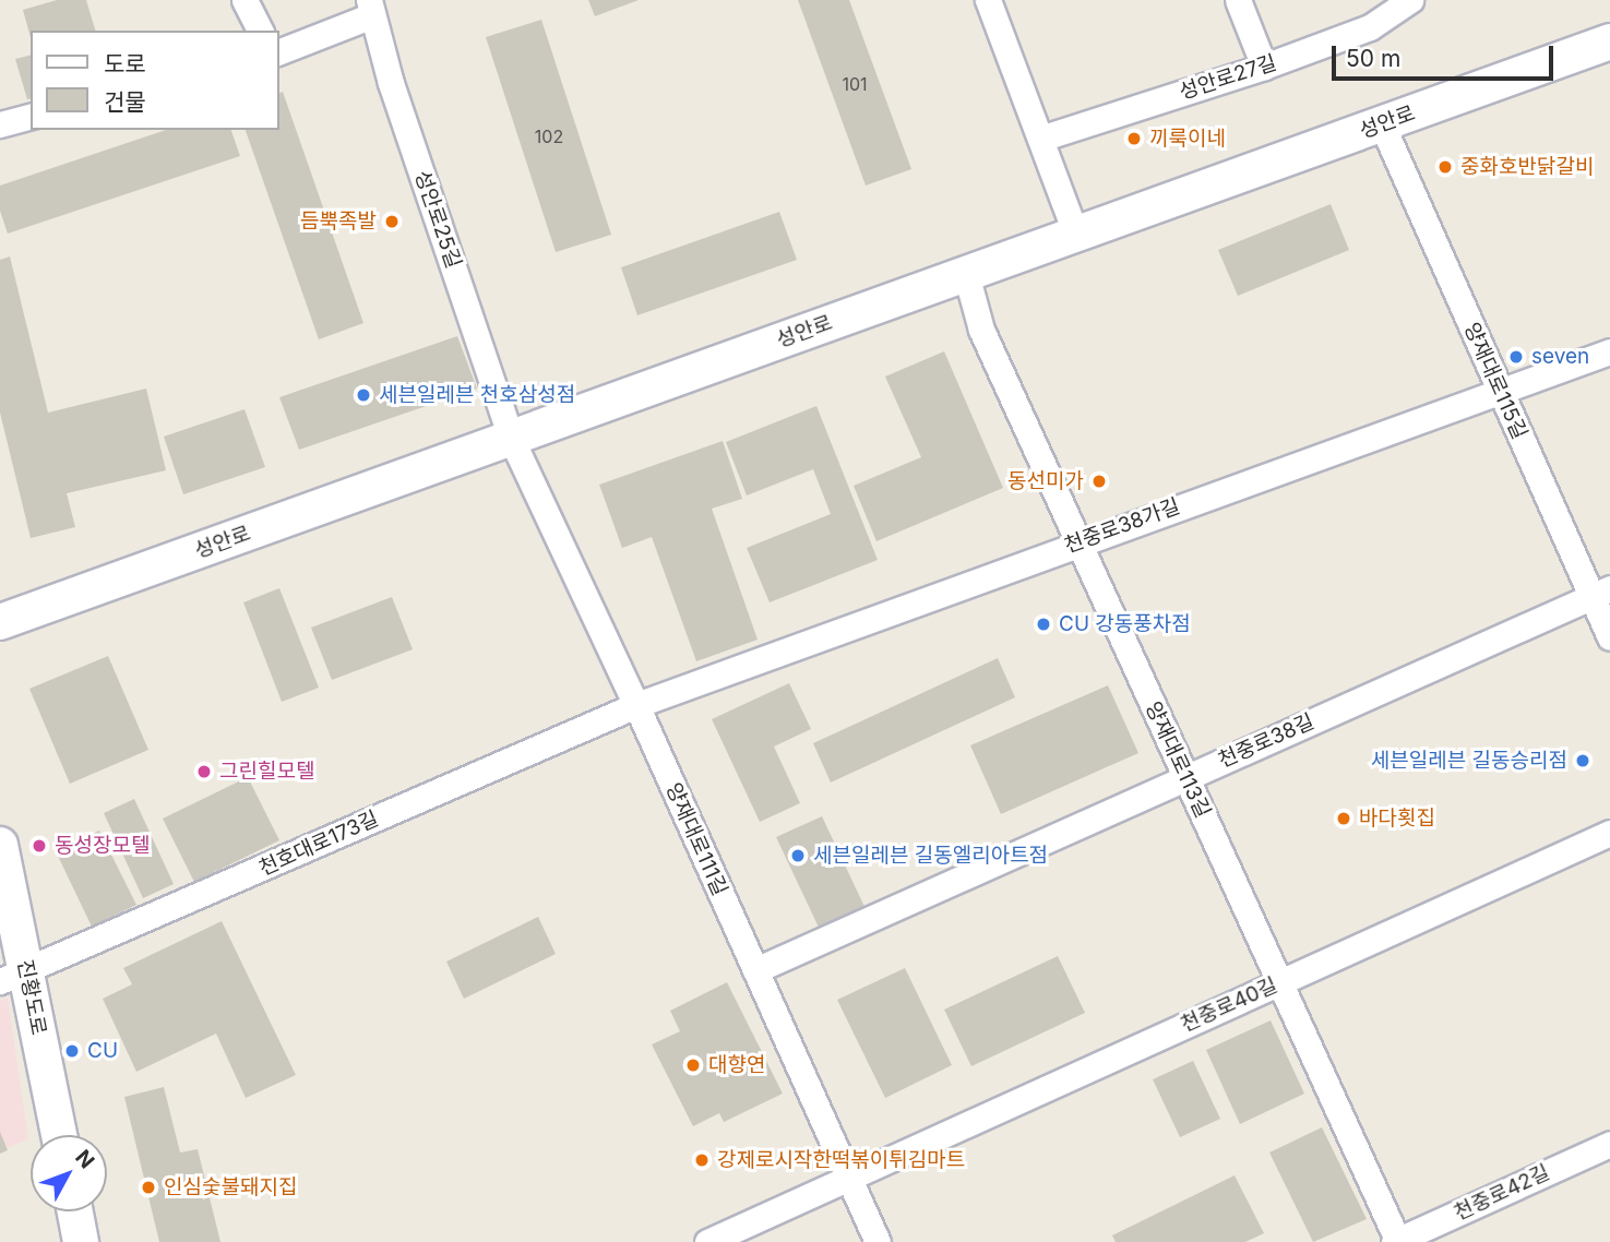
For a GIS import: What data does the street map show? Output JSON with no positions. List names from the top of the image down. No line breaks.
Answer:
{"streets":{"main road":["성안로","진황도로"],"street":["성안로27길","성안로25길","양재대로115길","천중로38가길","천중로38길","양재대로113길","양재대로111길","천호대로173길","천중로40길","천중로42길"]},"crossings":[["성안로","성안로25길"],["성안로","양재대로115길"],["성안로","양재대로113길"],["성안로","양재대로111길"],["성안로25길","양재대로111길"],["양재대로115길","천중로38가길"],["양재대로115길","천중로38길"],["천중로38가길","양재대로113길"],["천중로38가길","양재대로111길"],["천중로38가길","천호대로173길"],["천중로38길","양재대로113길"],["천중로38길","양재대로111길"],["양재대로113길","천중로40길"],["양재대로113길","천중로42길"],["양재대로111길","천호대로173길"],["양재대로111길","천중로40길"],["천호대로173길","진황도로"]],"places":["끼룩이네","중화호반닭갈비","듬뿍족발","seven","세븐일레븐 천호삼성점","동선미가","CU 강동풍차점","세븐일레븐 길동승리점","그린힐모텔","바다횟집","동성장모텔","세븐일레븐 길동엘리아트점","CU","대향연","강제로시작한떡볶이튀김마트","인심숯불돼지집"],"house_numbers":["101","102"],"legend":["도로","건물"],"scale_bar":"50 m","north":"top right"}
